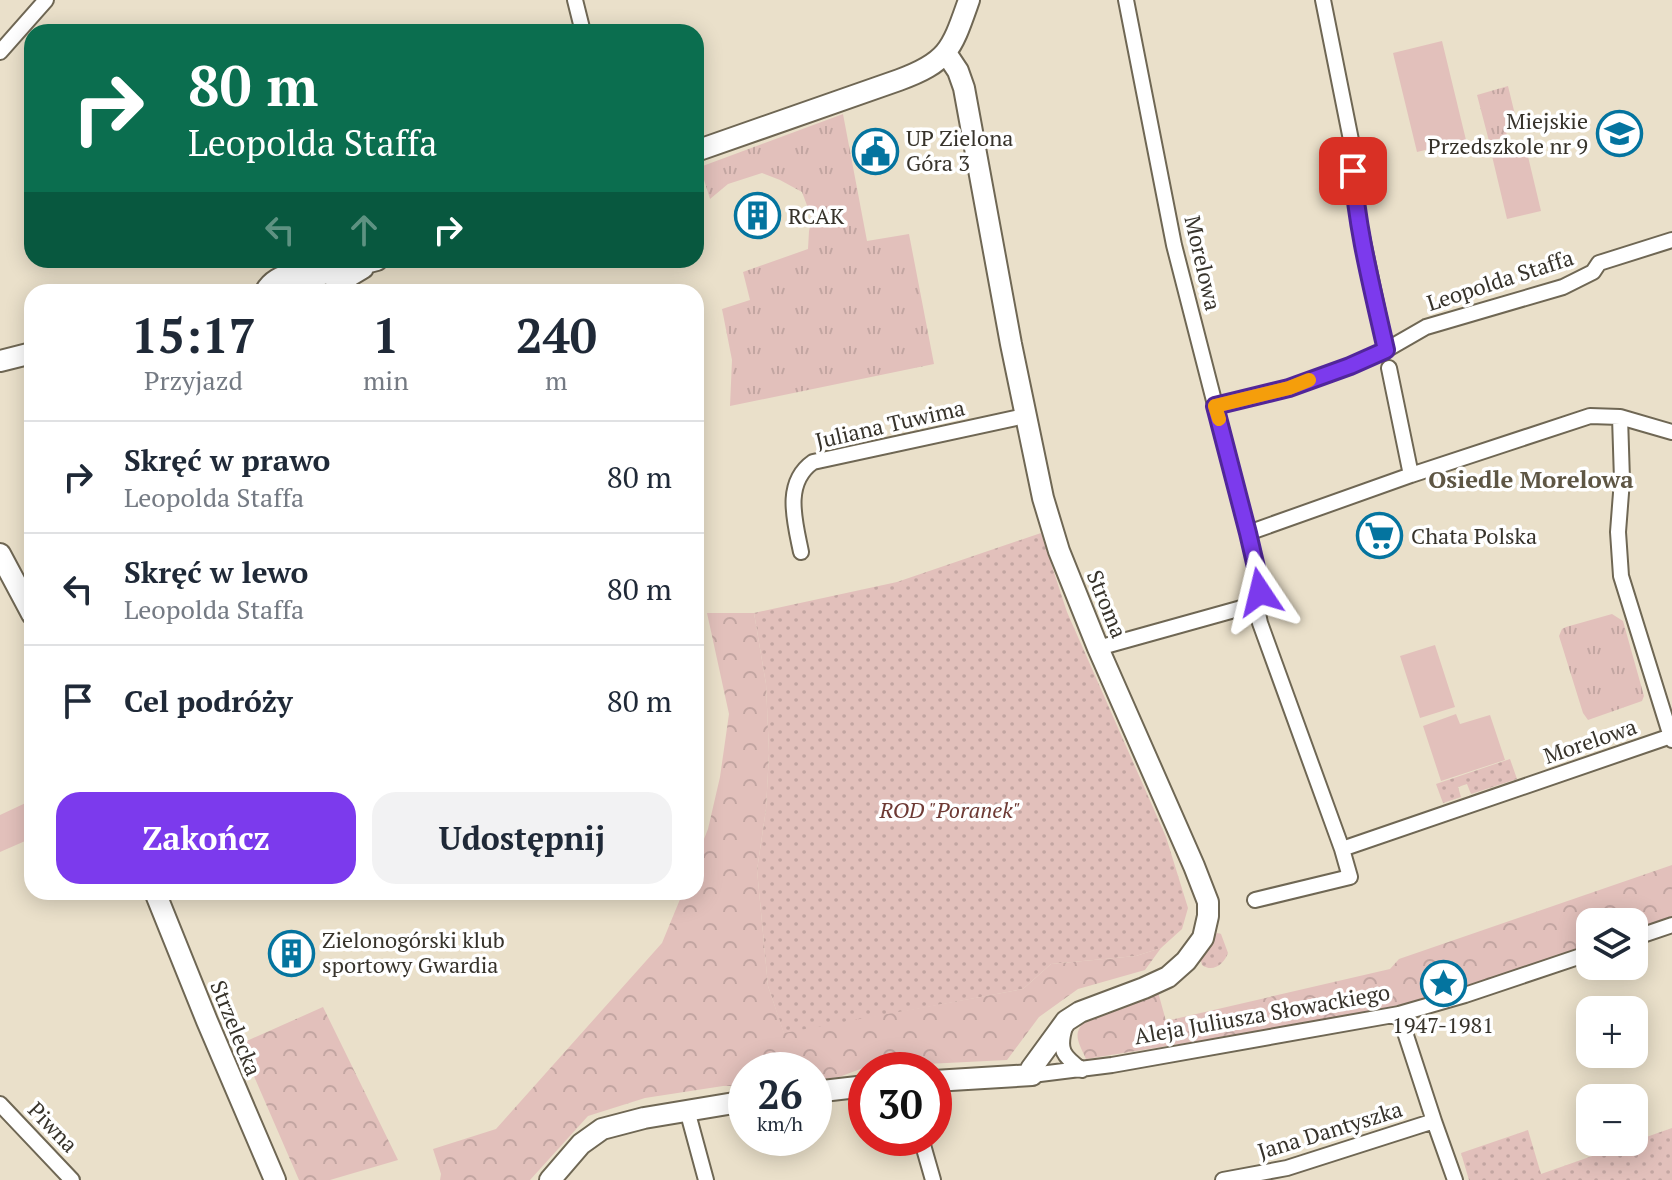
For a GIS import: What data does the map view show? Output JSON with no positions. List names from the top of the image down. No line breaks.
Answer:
{"streets":{"street":["Morelowa","Leopolda Staffa","Juliana Tuwima","Stroma","Aleja Juliusza Słowackiego","Strzelecka","Piwna","Jana Dantyszka"]},"crossings":[["Morelowa","Leopolda Staffa"],["Juliana Tuwima","Stroma"],["Stroma","Aleja Juliusza Słowackiego"],["Aleja Juliusza Słowackiego","Jana Dantyszka"]],"districts":["Osiedle Morelowa"],"parks":["ROD \"Poranek\""],"places":{"school or university":["Miejskie Przedszkole nr 9"],"public building":["UP Zielona Góra 3"],"building":["RCAK","Zielonogórski klub sportowy Gwardia"],"supermarket":["Chata Polska"],"place":["1947-1981"]},"page":{"turn":["80 m","Leopolda Staffa"],"eta":["15:17","Przyjazd","1","min","240","m"],"list":[{"name":"Skręć w prawo","note":"Leopolda Staffa","value":"80 m"},{"name":"Skręć w lewo","note":"Leopolda Staffa","value":"80 m"},{"name":"Cel podróży","value":"80 m"}],"buttons":["Zakończ","Udostępnij"],"map_buttons":["+","−"],"speed":"26 km/h","limit":"30"}}
